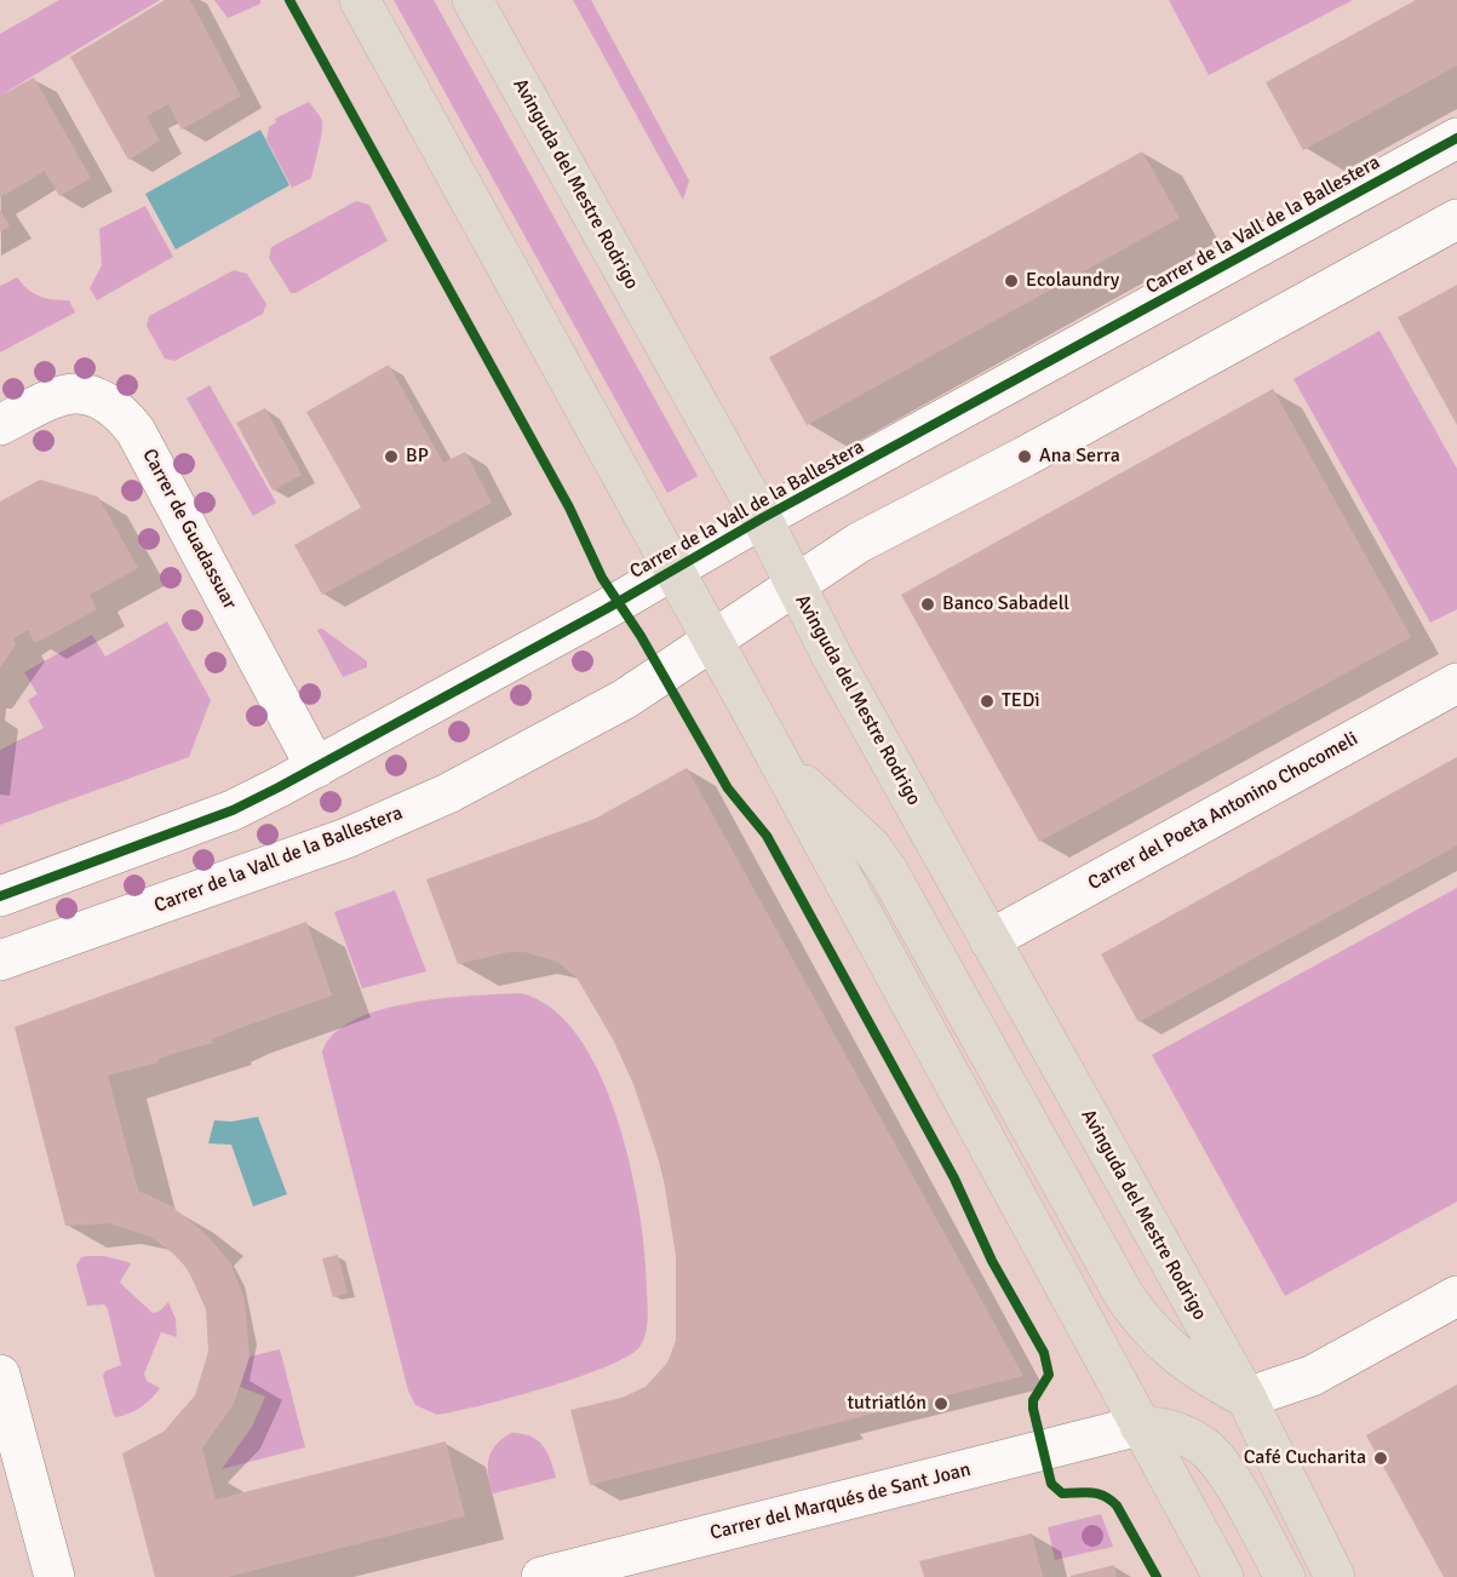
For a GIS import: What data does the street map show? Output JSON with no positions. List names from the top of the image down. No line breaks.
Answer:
{"streets":{"main road":["Avinguda del Mestre Rodrigo"],"street":["Carrer de la Vall de la Ballestera","Carrer de Guadassuar","Carrer del Poeta Antonino Chocomeli","Carrer del Marqués de Sant Joan"]},"crossings":[["Avinguda del Mestre Rodrigo","Carrer de la Vall de la Ballestera"],["Avinguda del Mestre Rodrigo","Carrer del Poeta Antonino Chocomeli"],["Carrer de la Vall de la Ballestera","Carrer de Guadassuar"]],"places":["Ecolaundry","BP","Ana Serra","Banco Sabadell","TEDi","tutriatlón","Café Cucharita"]}
